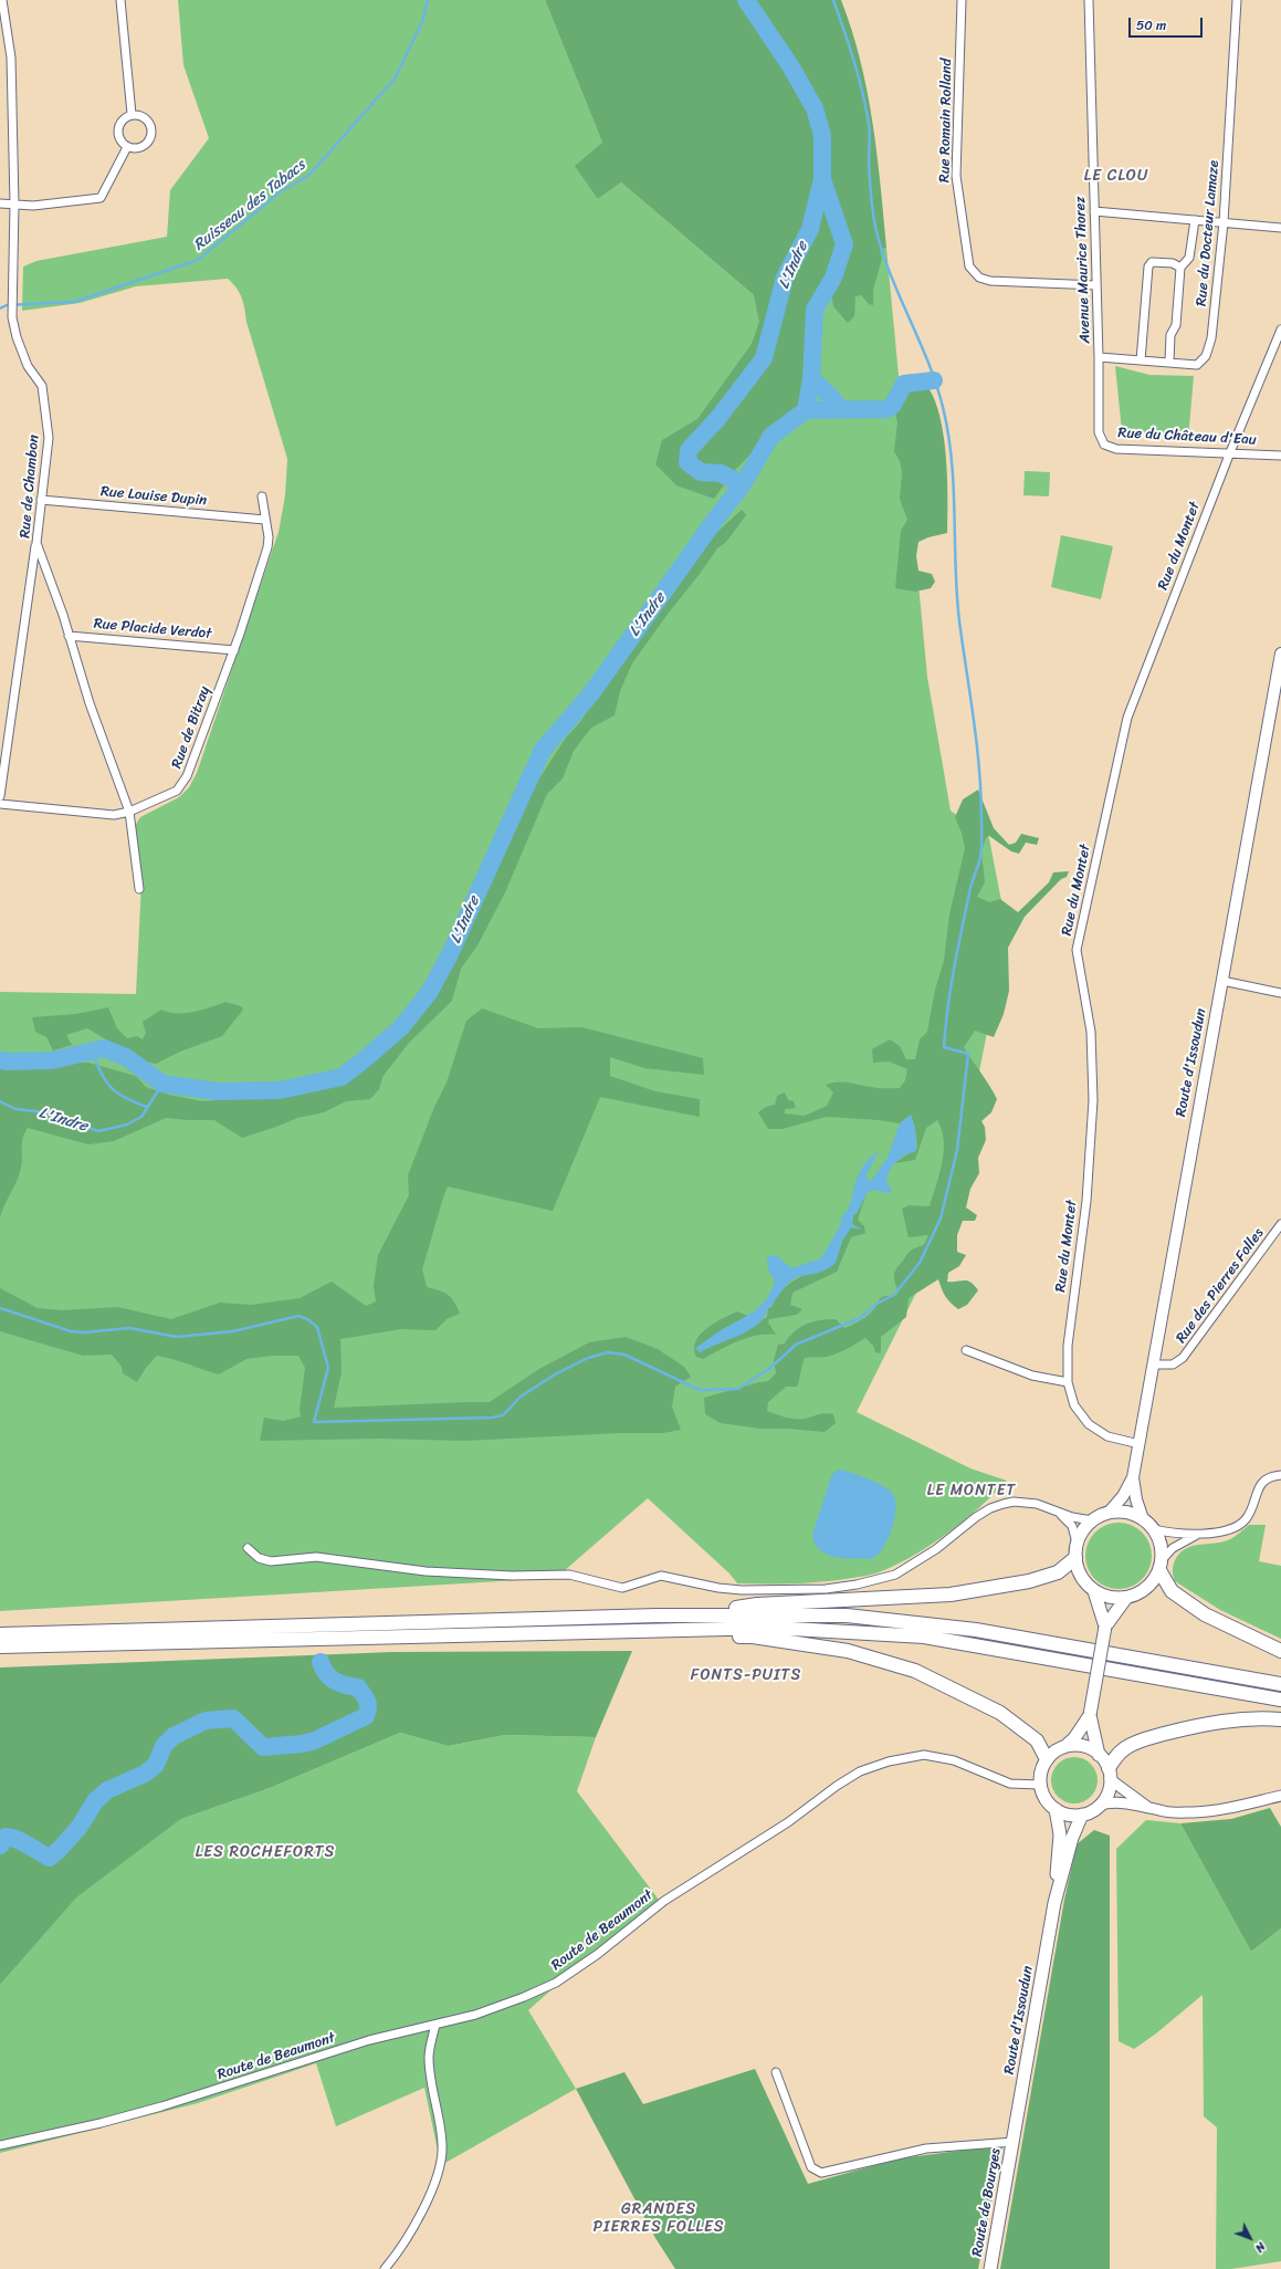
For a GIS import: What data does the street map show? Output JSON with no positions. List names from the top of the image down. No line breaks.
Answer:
{"streets":{"main road":["Route d'Issoudun","Route de Bourges"],"street":["Rue Romain Rolland","Rue du Docteur Lamaze","Avenue Maurice Thorez","Rue du Château d'Eau","Rue de Chambon","Rue Louise Dupin","Rue du Montet","Rue Placide Verdot","Rue de Bitray","Rue des Pierres Folles","Route de Beaumont"]},"crossings":[["Rue Romain Rolland","Avenue Maurice Thorez"],["Rue du Docteur Lamaze","Avenue Maurice Thorez"],["Avenue Maurice Thorez","Rue du Château d'Eau"],["Rue du Château d'Eau","Rue du Montet"],["Rue de Chambon","Rue Louise Dupin"],["Rue de Chambon","Rue Placide Verdot"],["Rue de Chambon","Rue de Bitray"],["Rue Louise Dupin","Rue de Bitray"],["Rue du Montet","Route d'Issoudun"],["Rue Placide Verdot","Rue de Bitray"],["Route d'Issoudun","Rue des Pierres Folles"],["Route d'Issoudun","Route de Beaumont"],["Route d'Issoudun","Route de Bourges"]],"districts":["LE CLOU","LE MONTET","FONTS-PUITS","LES ROCHEFORTS","GRANDES PIERRES FOLLES"],"water":["Ruisseau des Tabacs","L'Indre"],"scale_bar":"50 m","north":"bottom right"}
